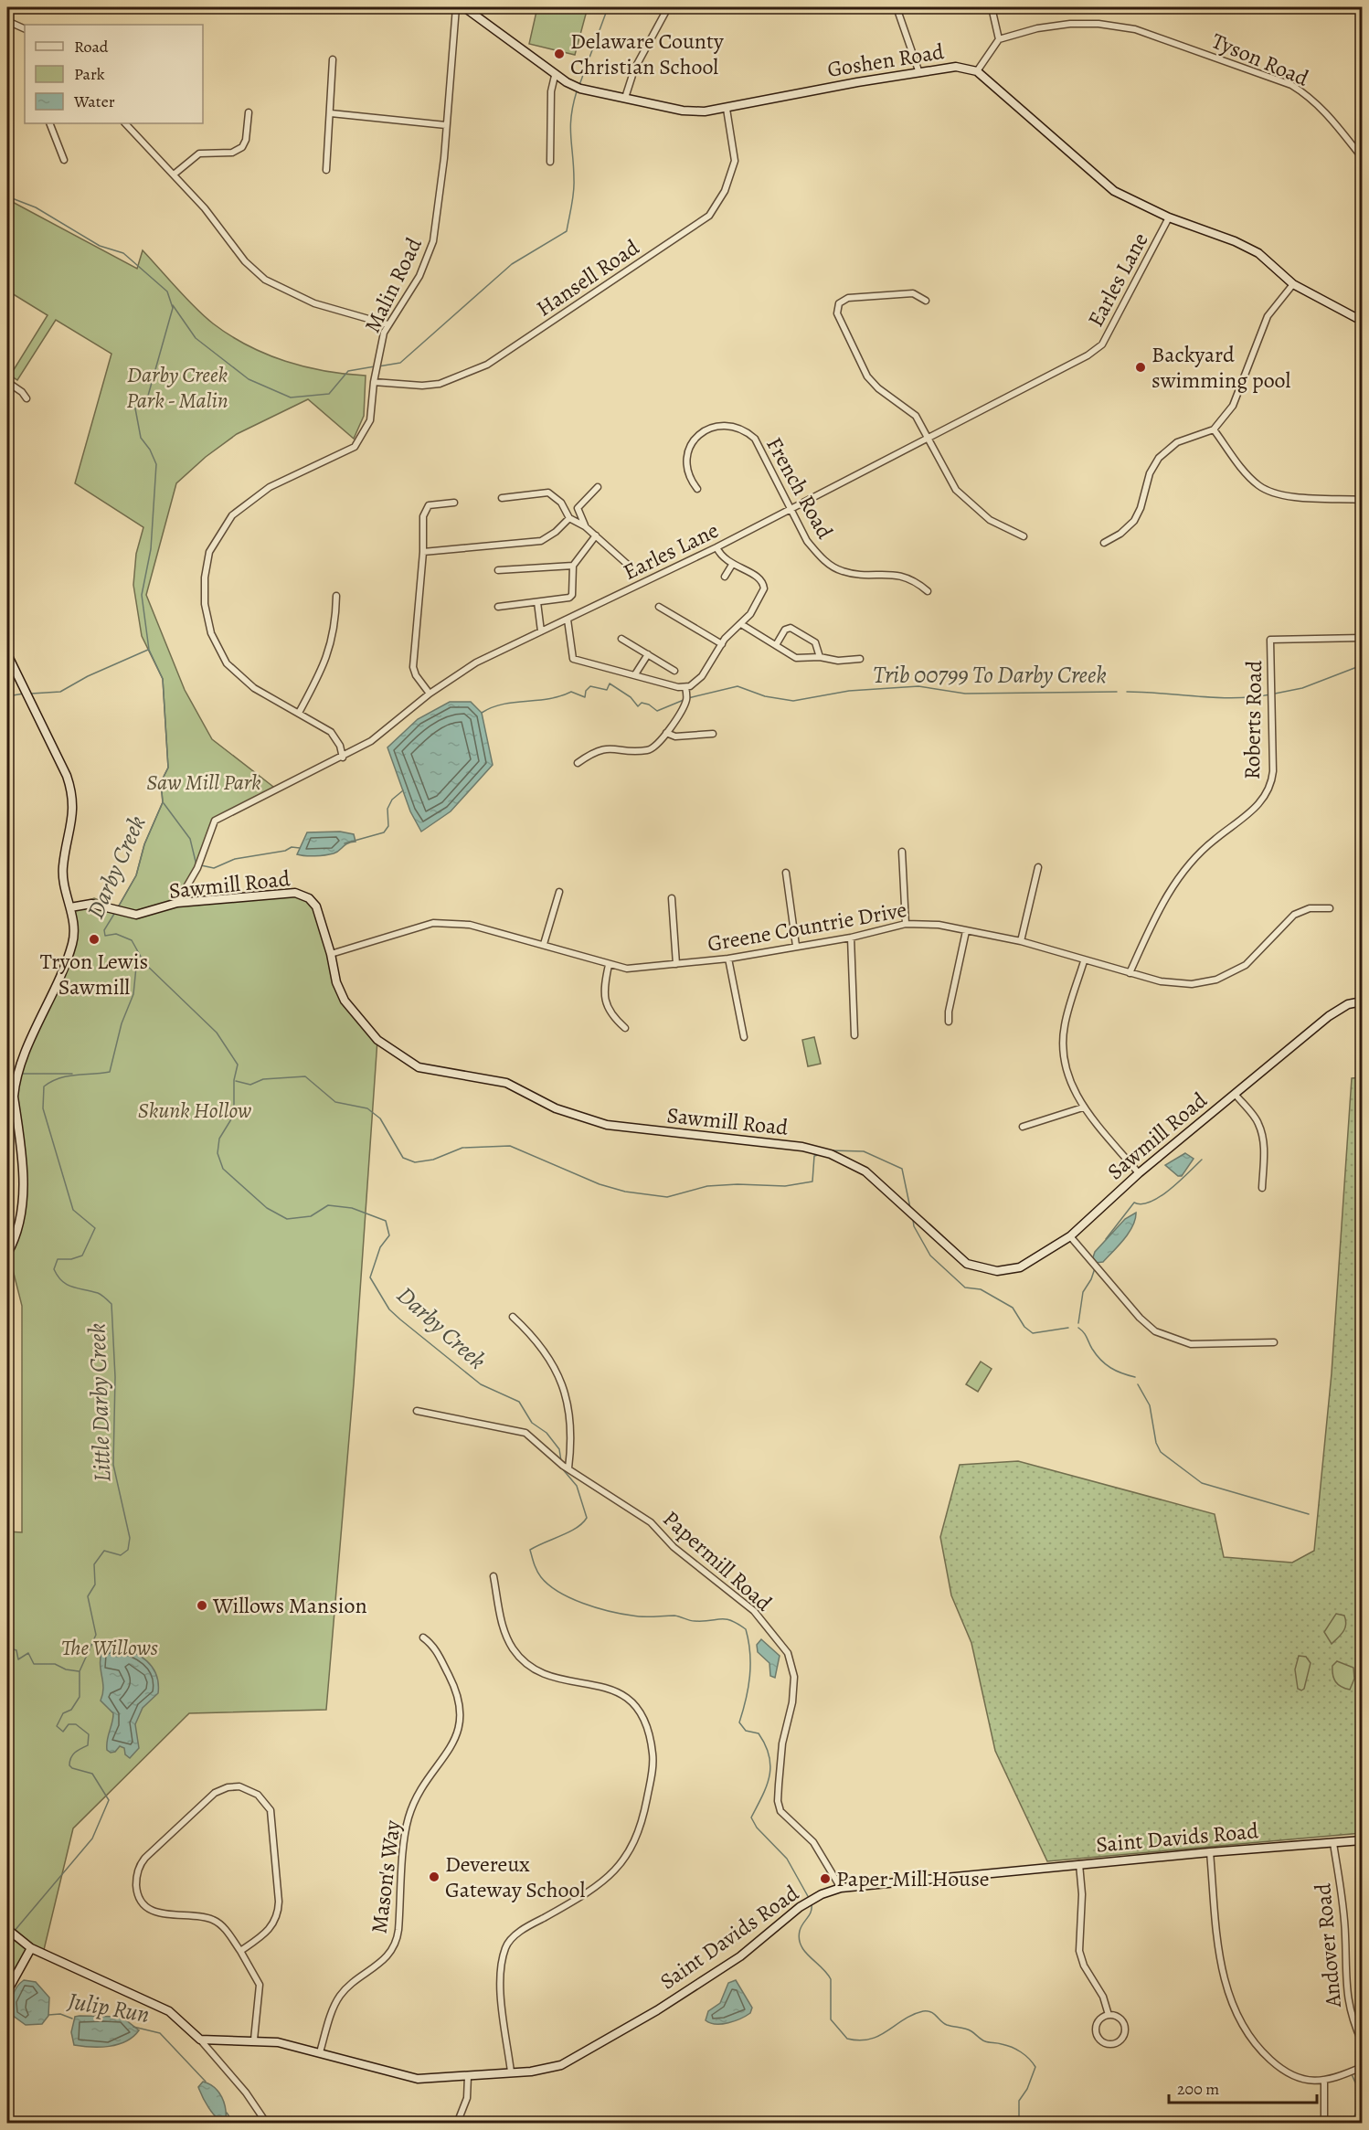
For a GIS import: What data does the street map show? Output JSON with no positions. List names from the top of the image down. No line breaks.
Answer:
{"streets":{"street":["Tyson Road","Goshen Road","Hansell Road","Earles Lane","Malin Road","French Road","Roberts Road","Sawmill Road","Greene Countrie Drive","Papermill Road","Saint Davids Road","Mason's Way","Andover Road"]},"crossings":[["Goshen Road","Hansell Road"],["Goshen Road","Earles Lane"],["Hansell Road","Malin Road"],["Earles Lane","Malin Road"],["Earles Lane","French Road"],["Earles Lane","Sawmill Road"],["Roberts Road","Greene Countrie Drive"],["Sawmill Road","Greene Countrie Drive"],["Papermill Road","Saint Davids Road"],["Saint Davids Road","Mason's Way"],["Saint Davids Road","Andover Road"]],"water":["Trib 00799 To Darby Creek","Darby Creek","Little Darby Creek","Julip Run"],"parks":["Darby Creek Park - Malin","Saw Mill Park","Skunk Hollow","The Willows"],"places":["Delaware County Christian School","Backyard swimming pool","Tryon Lewis Sawmill","Willows Mansion","Devereux Gateway School","Paper Mill House"],"legend":["Road","Park","Water"],"scale_bar":"200 m"}
